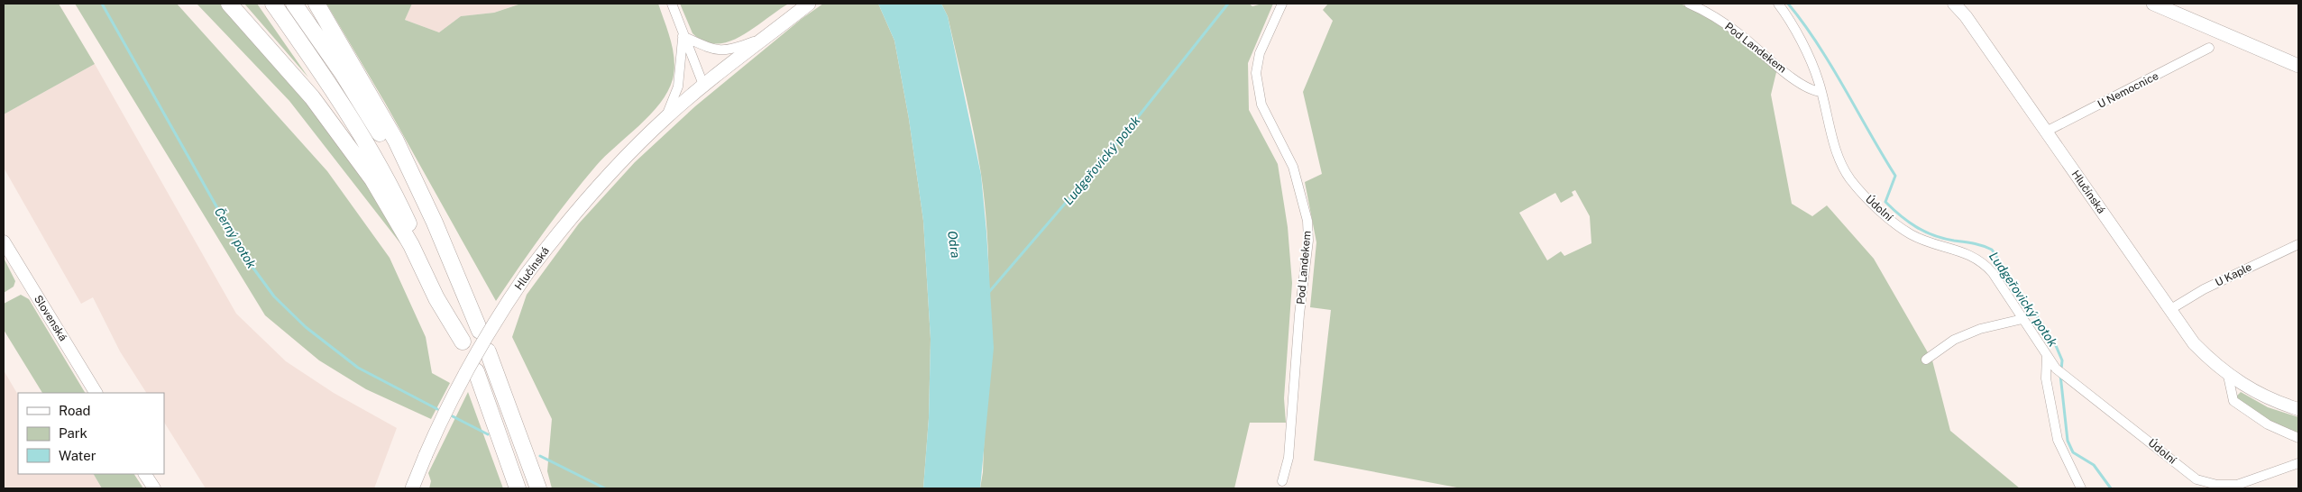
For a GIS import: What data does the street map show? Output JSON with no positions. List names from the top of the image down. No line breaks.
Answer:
{"streets":{"main road":["Hlučínská"],"street":["Pod Landekem","U Nemocnice","Údolní","U Kaple","Slovenská"]},"crossings":[["Pod Landekem","Údolní"],["U Nemocnice","Hlučínská"],["Hlučínská","U Kaple"]],"water":["Ludgeřovický potok","Černý potok","Odra"],"legend":["Road","Park","Water"]}
